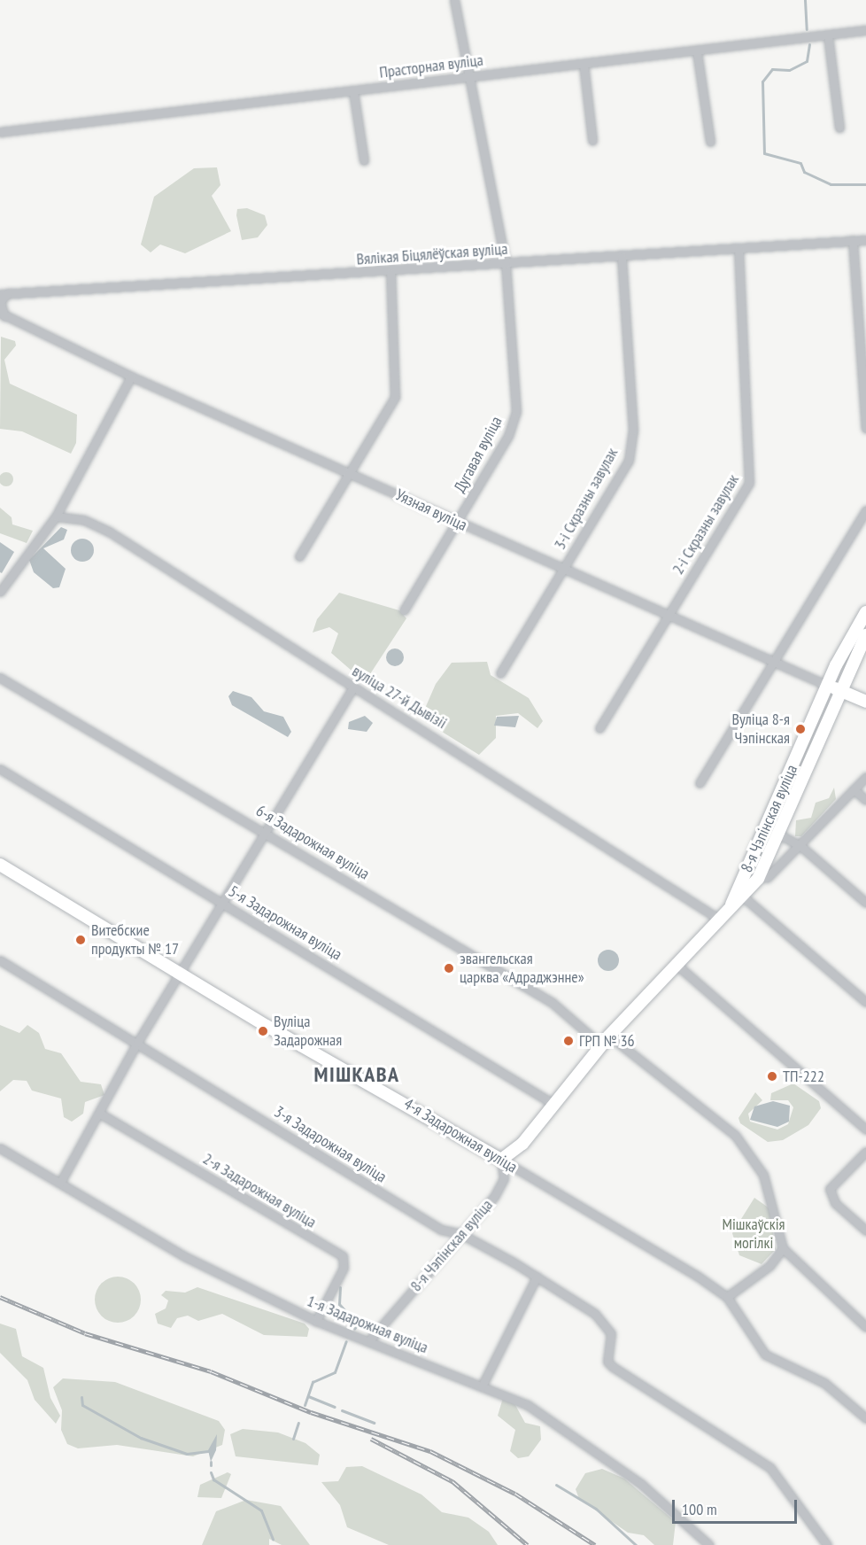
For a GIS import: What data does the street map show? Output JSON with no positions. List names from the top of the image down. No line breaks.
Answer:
{"streets":{"main road":["Уязная вуліца","8-я Чэпінская вуліца","4-я Задарожная вуліца"],"street":["Прасторная вуліца","Вялікая Біцялёўская вуліца","Дугавая вуліца","3-і Скразны завулак","2-і Скразны завулак","вуліца 27-й Дывізіі","6-я Задарожная вуліца","5-я Задарожная вуліца","3-я Задарожная вуліца","2-я Задарожная вуліца","1-я Задарожная вуліца"]},"crossings":[["Прасторная вуліца","Дугавая вуліца"],["Вялікая Біцялёўская вуліца","Дугавая вуліца"],["Вялікая Біцялёўская вуліца","3-і Скразны завулак"],["Вялікая Біцялёўская вуліца","2-і Скразны завулак"],["Дугавая вуліца","Уязная вуліца"],["3-і Скразны завулак","Уязная вуліца"],["Уязная вуліца","2-і Скразны завулак"],["Уязная вуліца","8-я Чэпінская вуліца"],["вуліца 27-й Дывізіі","8-я Чэпінская вуліца"],["8-я Чэпінская вуліца","6-я Задарожная вуліца"],["8-я Чэпінская вуліца","5-я Задарожная вуліца"],["8-я Чэпінская вуліца","4-я Задарожная вуліца"],["8-я Чэпінская вуліца","3-я Задарожная вуліца"],["8-я Чэпінская вуліца","1-я Задарожная вуліца"],["2-я Задарожная вуліца","1-я Задарожная вуліца"]],"districts":["МІШКАВА"],"parks":["Мішкаўскія могілкі"],"places":["Вуліца 8-я Чэпінская","Витебские продукты № 17","эвангельская царква «Адраджэнне»","Вуліца Задарожная","ГРП № 36","ТП-222"],"scale_bar":"100 m"}
